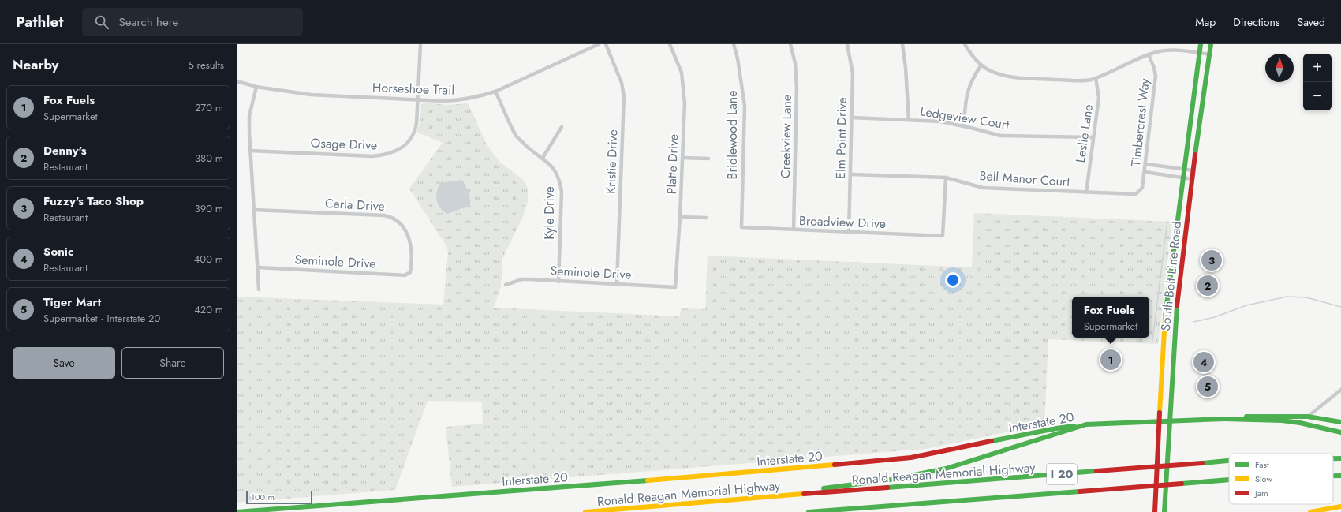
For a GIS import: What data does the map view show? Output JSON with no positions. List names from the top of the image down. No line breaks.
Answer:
{"streets":{"main road":["South Belt Line Road","Interstate 20","Ronald Reagan Memorial Highway","I 20"],"street":["Horseshoe Trail","Ledgeview Court","Timbercrest Way","Leslie Lane","Bridlewood Lane","Creekview Lane","Elm Point Drive","Osage Drive","Kristie Drive","Platte Drive","Bell Manor Court","Carla Drive","Kyle Drive","Broadview Drive","Seminole Drive"]},"crossings":[["Horseshoe Trail","Osage Drive"],["Horseshoe Trail","Kyle Drive"],["Ledgeview Court","Leslie Lane"],["Ledgeview Court","Elm Point Drive"],["Timbercrest Way","Bell Manor Court"],["Leslie Lane","Bell Manor Court"],["Bridlewood Lane","Broadview Drive"],["Creekview Lane","Broadview Drive"],["Elm Point Drive","Bell Manor Court"],["Elm Point Drive","Broadview Drive"],["Kristie Drive","Seminole Drive"],["Platte Drive","Seminole Drive"],["Bell Manor Court","Broadview Drive"],["Carla Drive","Seminole Drive"],["Kyle Drive","Seminole Drive"],["South Belt Line Road","Interstate 20"]],"legend":["Fast","Slow","Jam"],"scale_bar":"100 m","north":"top","page":{"header":"Pathlet","search":"Search here","nav":["Map","Directions","Saved"],"heading":["Nearby","5 results"],"map_buttons":["+","−"],"list":[{"mark":"1","name":"Fox Fuels","note":"Supermarket","value":"270 m"},{"mark":"2","name":"Denny's","note":"Restaurant","value":"380 m"},{"mark":"3","name":"Fuzzy's Taco Shop","note":"Restaurant","value":"390 m"},{"mark":"4","name":"Sonic","note":"Restaurant","value":"400 m"},{"mark":"5","name":"Tiger Mart","note":"Supermarket · Interstate 20","value":"420 m"}],"pins":["3","2","1","4","5"],"popup":["Fox Fuels","Supermarket"],"buttons":["Save","Share"],"scale":"100 m"}}
